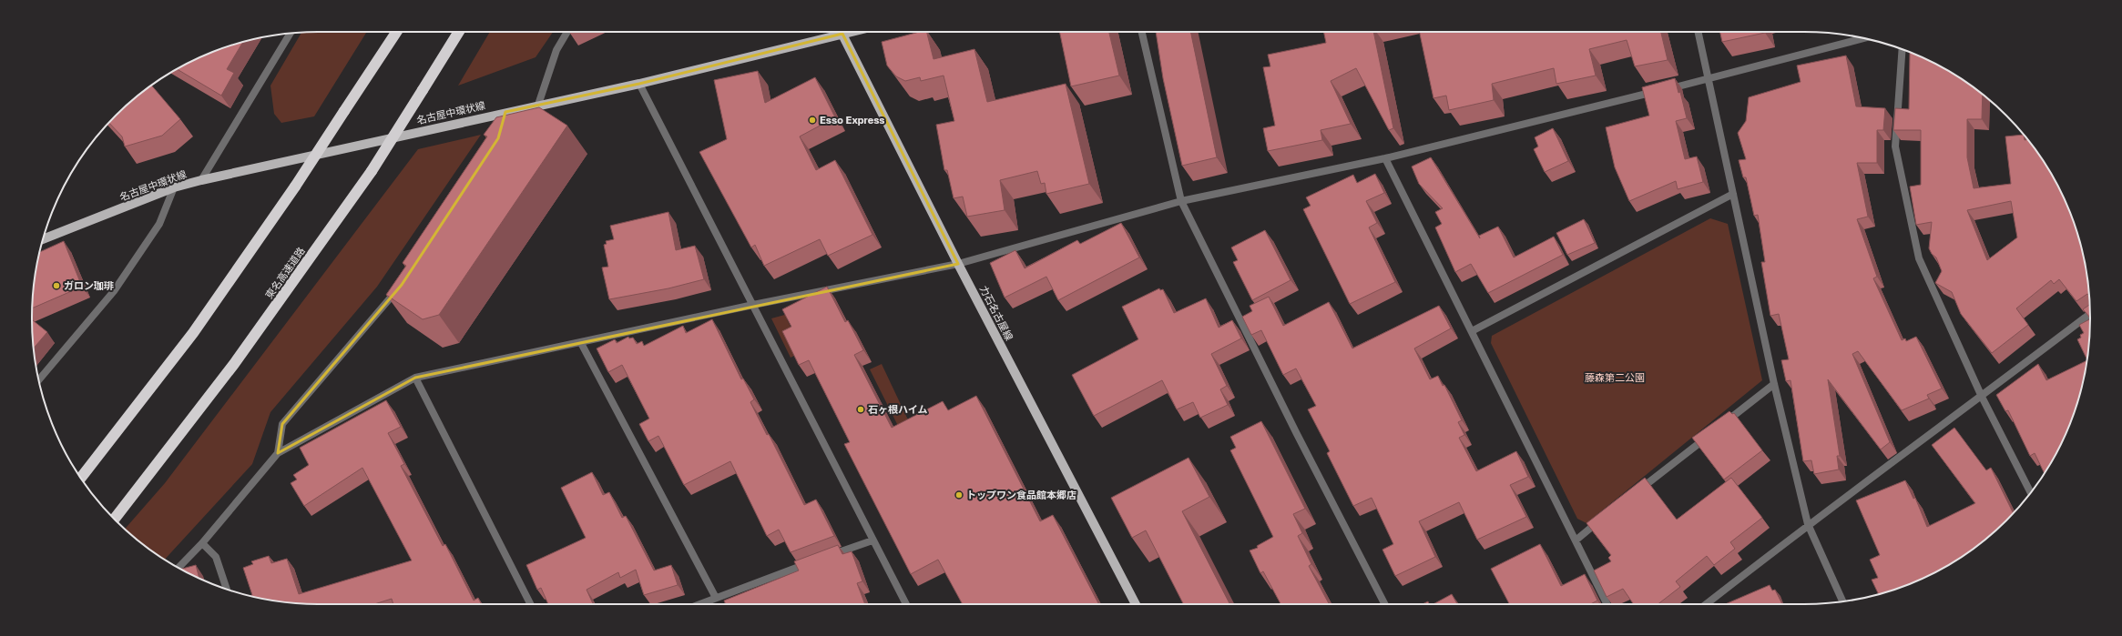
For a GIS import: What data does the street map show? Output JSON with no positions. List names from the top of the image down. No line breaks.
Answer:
{"streets":{"highway":["東名高速道路"],"main road":["名古屋中環状線","力石名古屋線"]},"parks":["藤森第二公園"],"places":["Esso Express","ガロン珈琲","石ヶ根ハイム","トップワン食品館本郷店"]}
